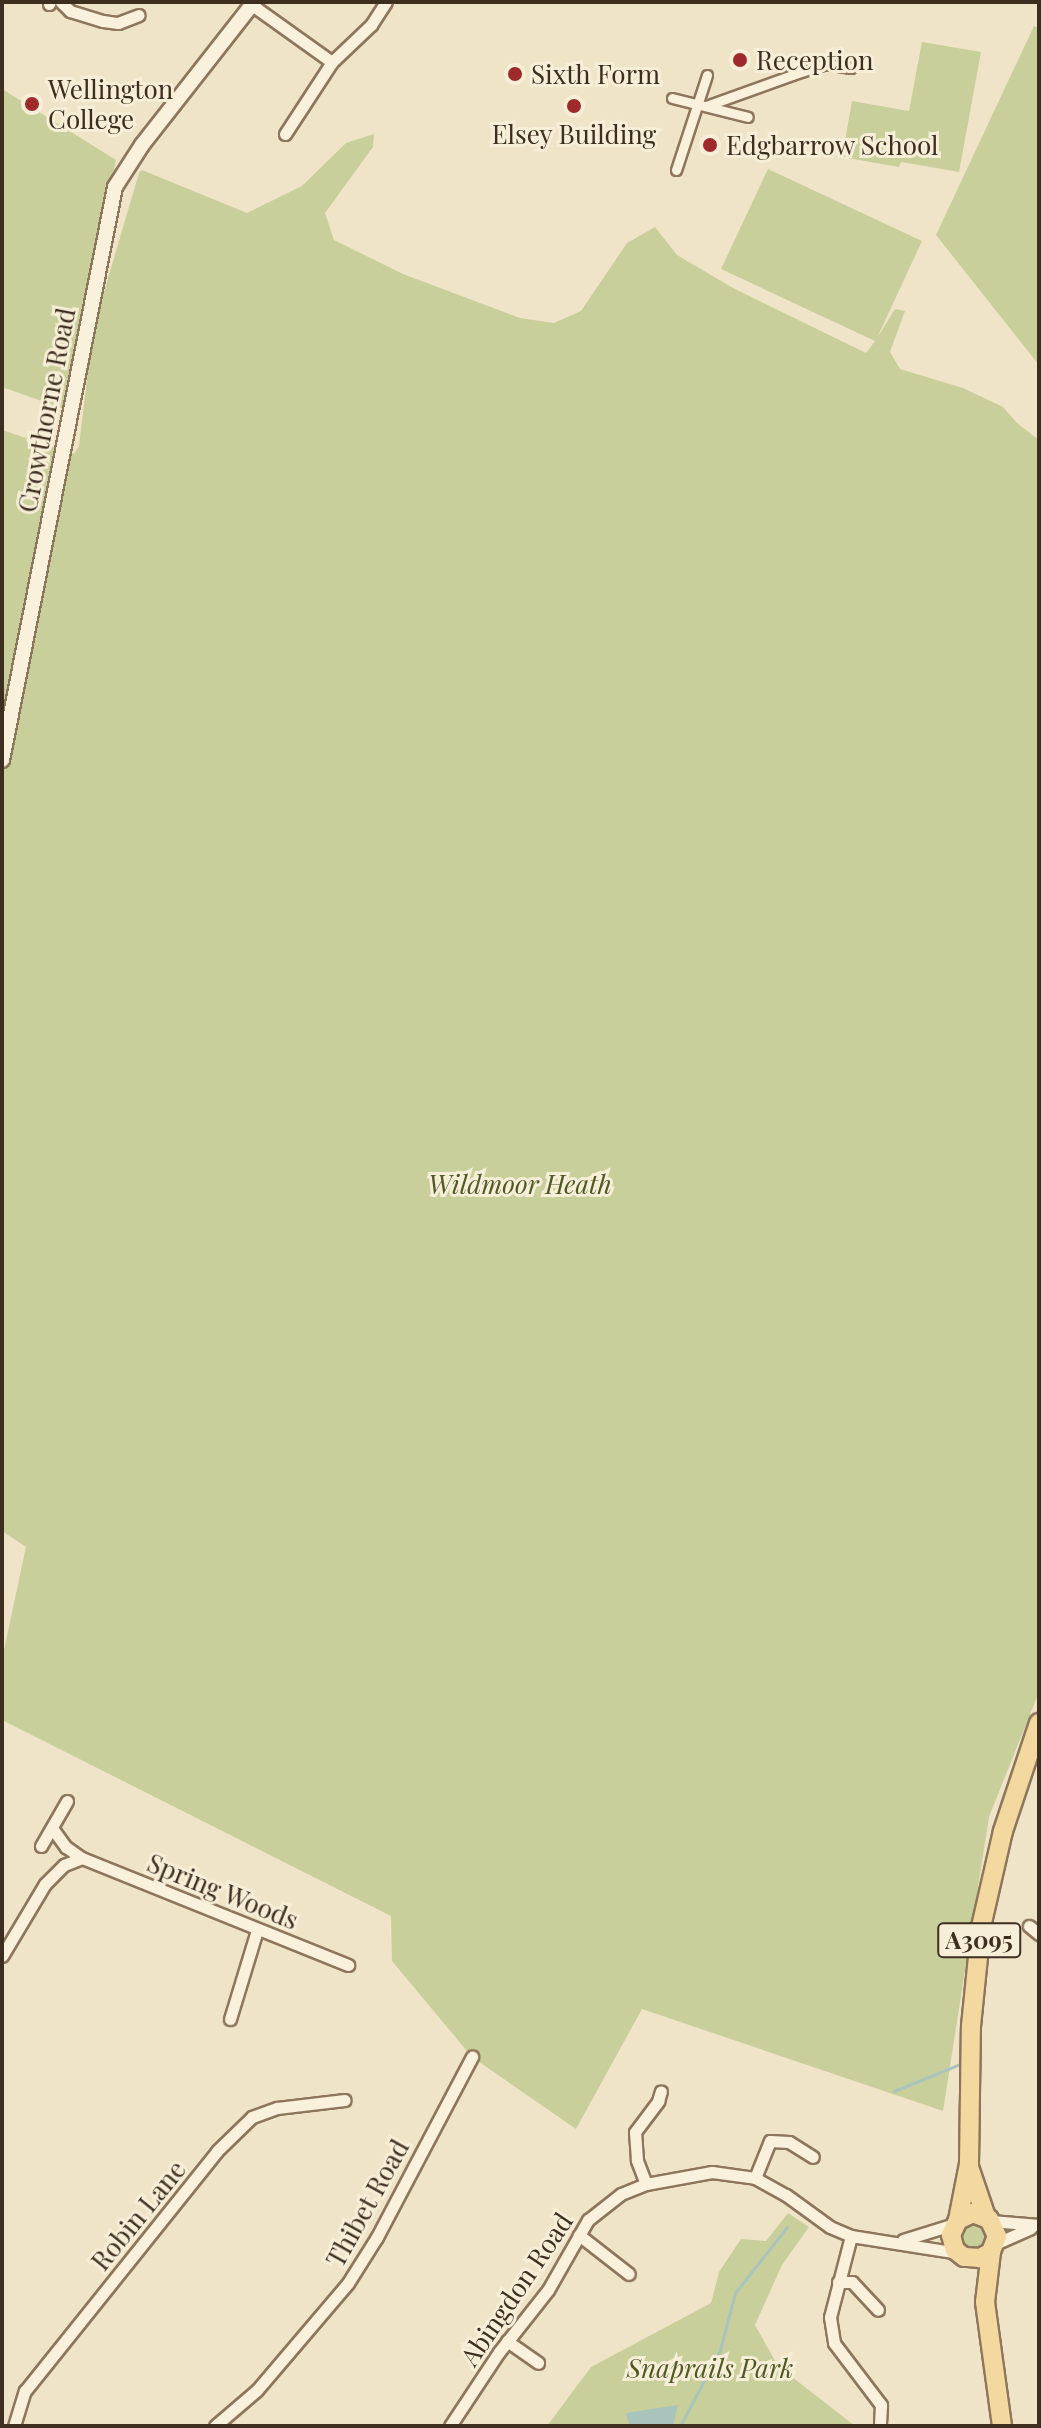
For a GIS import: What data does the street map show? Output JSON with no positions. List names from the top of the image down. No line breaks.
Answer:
{"streets":{"main road":["A3095"],"street":["Crowthorne Road","Spring Woods","Thibet Road","Robin Lane","Abingdon Road"]},"crossings":[["A3095","Abingdon Road"]],"parks":["Wildmoor Heath","Snaprails Park"],"places":["Reception","Sixth Form","Wellington College","Elsey Building","Edgbarrow School"]}
